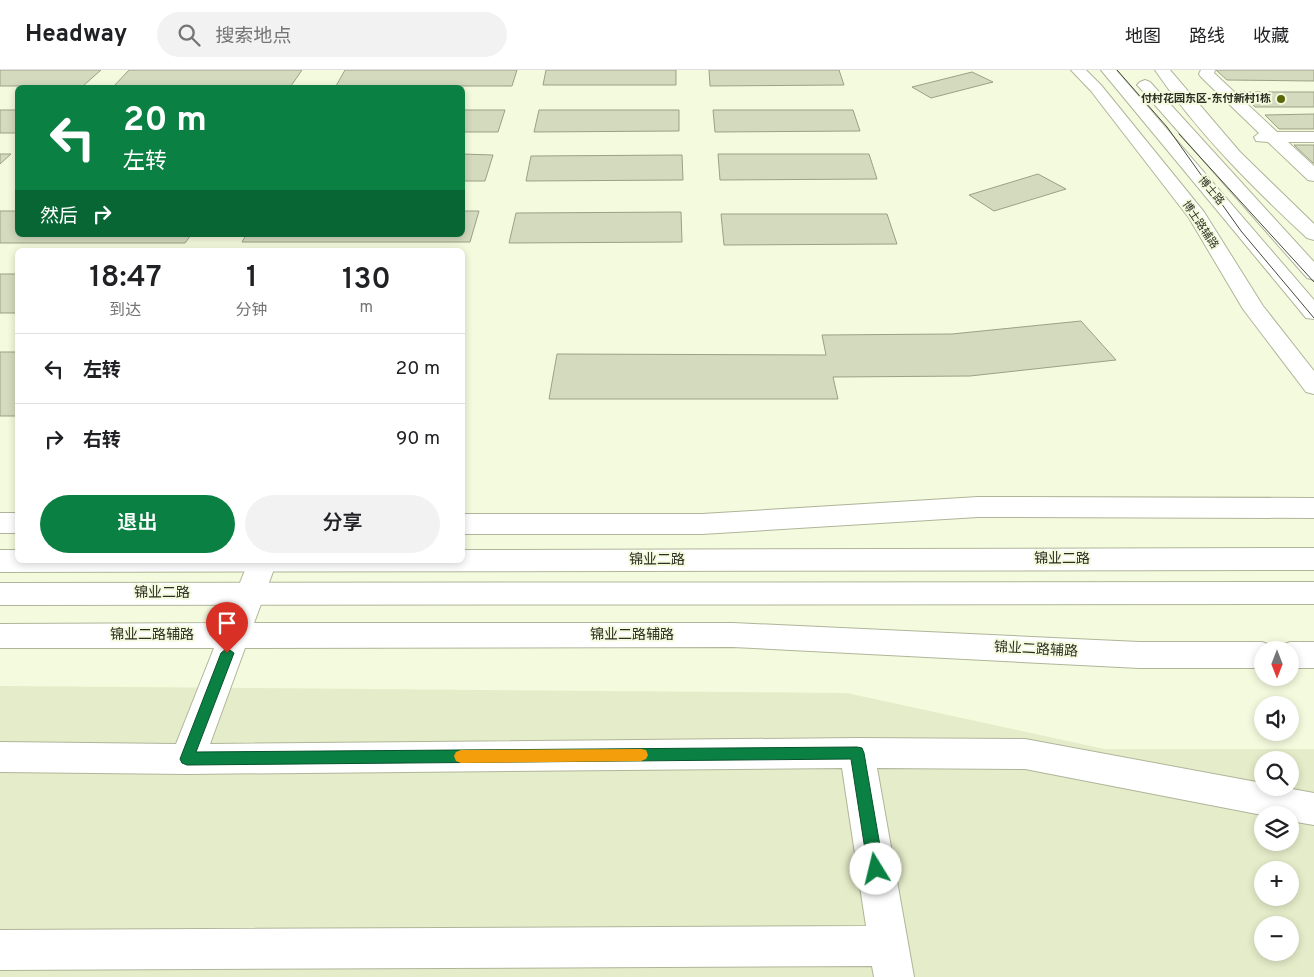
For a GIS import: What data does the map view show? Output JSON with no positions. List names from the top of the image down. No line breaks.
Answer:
{"streets":{"street":["博士路","博士路辅路","锦业二路","锦业二路辅路"]},"places":["付村花园东区-东付新村1栋"],"north":"bottom","page":{"header":"Headway","search":"搜索地点","nav":["地图","路线","收藏"],"turn":["20 m","左转"],"then":"然后","eta":["18:47","到达","1","分钟","130","m"],"list":[{"name":"左转","value":"20 m"},{"name":"右转","value":"90 m"}],"buttons":["退出","分享"],"map_buttons":["+","−"]}}
